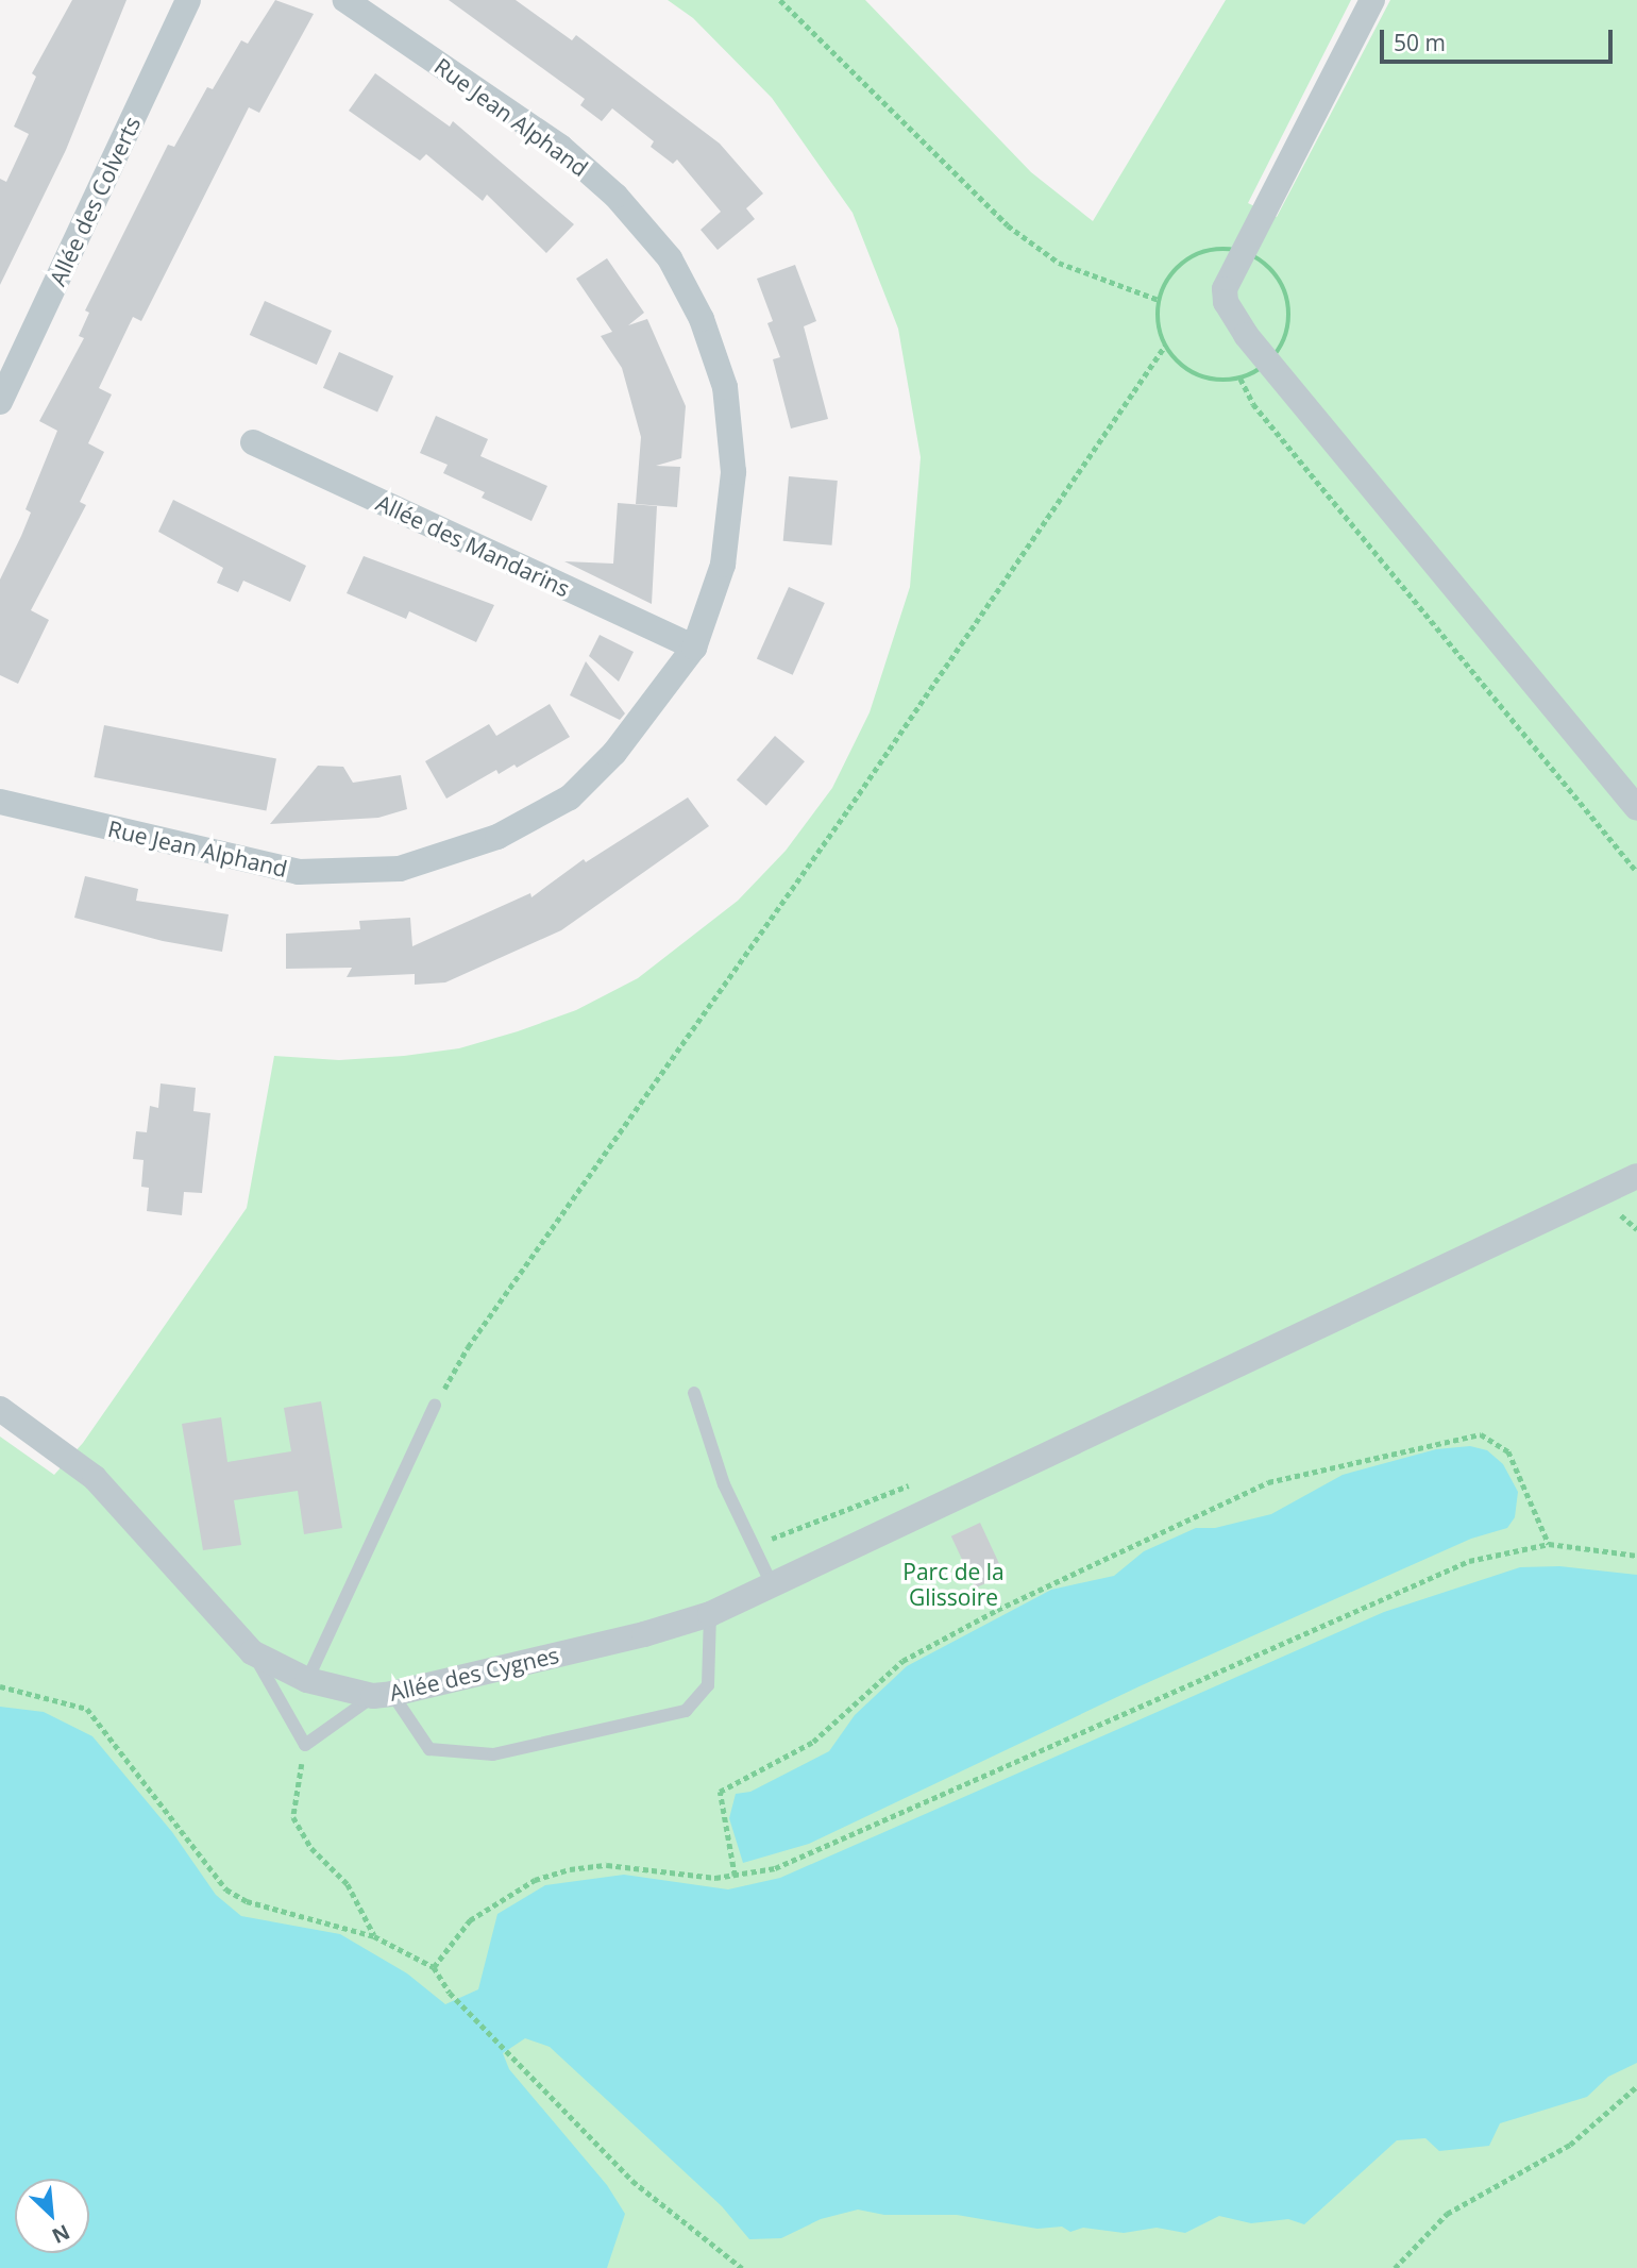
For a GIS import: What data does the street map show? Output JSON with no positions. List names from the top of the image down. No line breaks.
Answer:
{"streets":{"street":["Rue Jean Alphand","Allée des Colverts","Allée des Mandarins","Allée des Cygnes"]},"crossings":[["Rue Jean Alphand","Allée des Mandarins"]],"parks":["Parc de la Glissoire"],"scale_bar":"50 m","north":"bottom right"}
